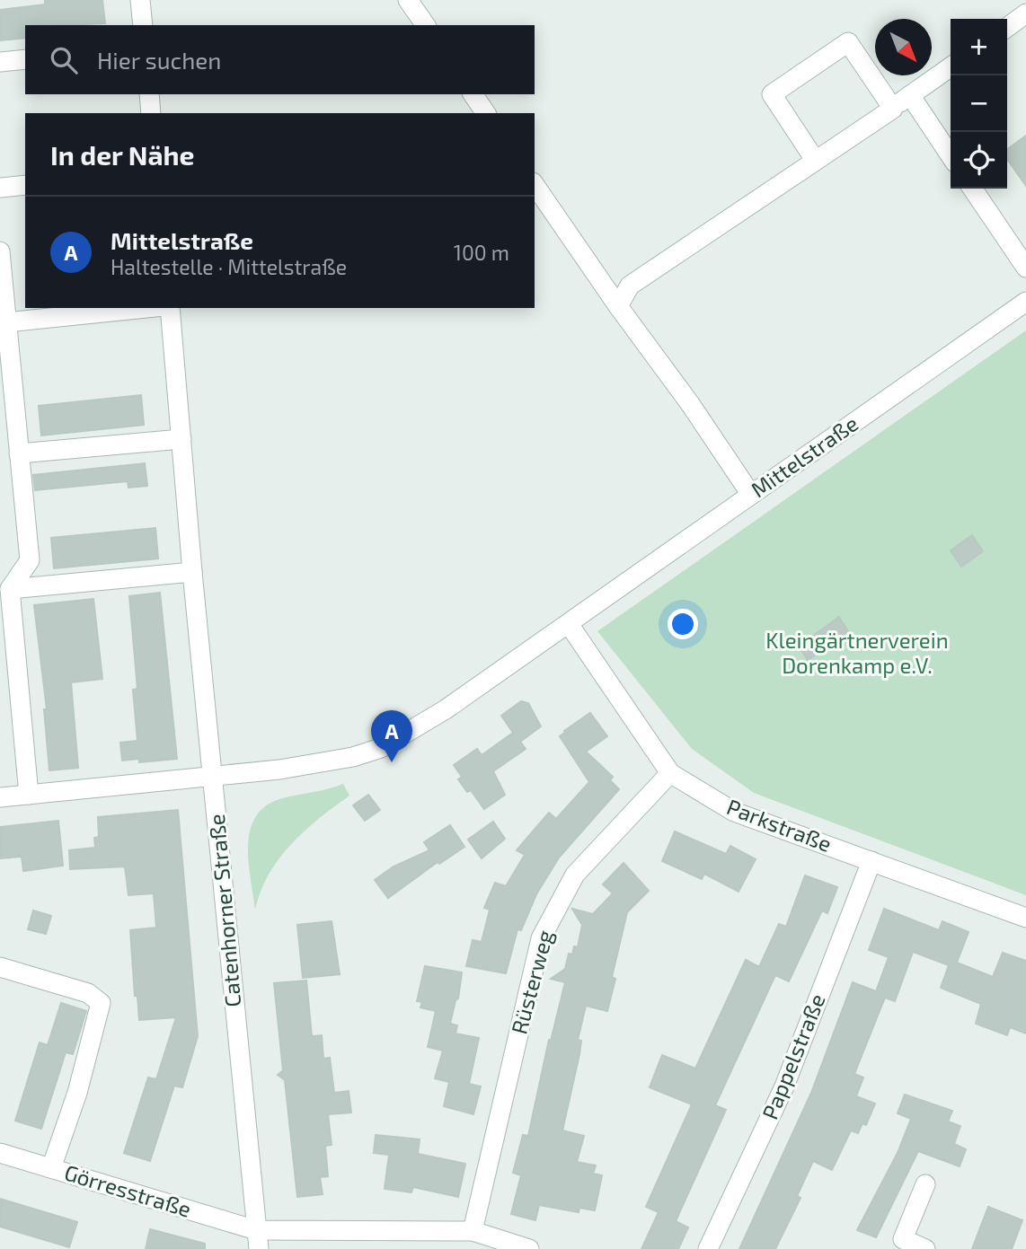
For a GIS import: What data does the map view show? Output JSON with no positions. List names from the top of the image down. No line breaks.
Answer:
{"streets":{"street":["Mittelstraße","Parkstraße","Catenhorner Straße","Rüsterweg","Pappelstraße","Görresstraße"]},"crossings":[["Mittelstraße","Parkstraße"],["Mittelstraße","Catenhorner Straße"],["Parkstraße","Rüsterweg"],["Parkstraße","Pappelstraße"],["Catenhorner Straße","Görresstraße"],["Rüsterweg","Görresstraße"]],"parks":["Kleingärtnerverein Dorenkamp e.V."],"north":"bottom right","page":{"map_buttons":["+","−"],"search":"Hier suchen","heading":"In der Nähe","list":[{"mark":"A","name":"Mittelstraße","note":"Haltestelle · Mittelstraße","value":"100 m"}],"pins":"A"}}
